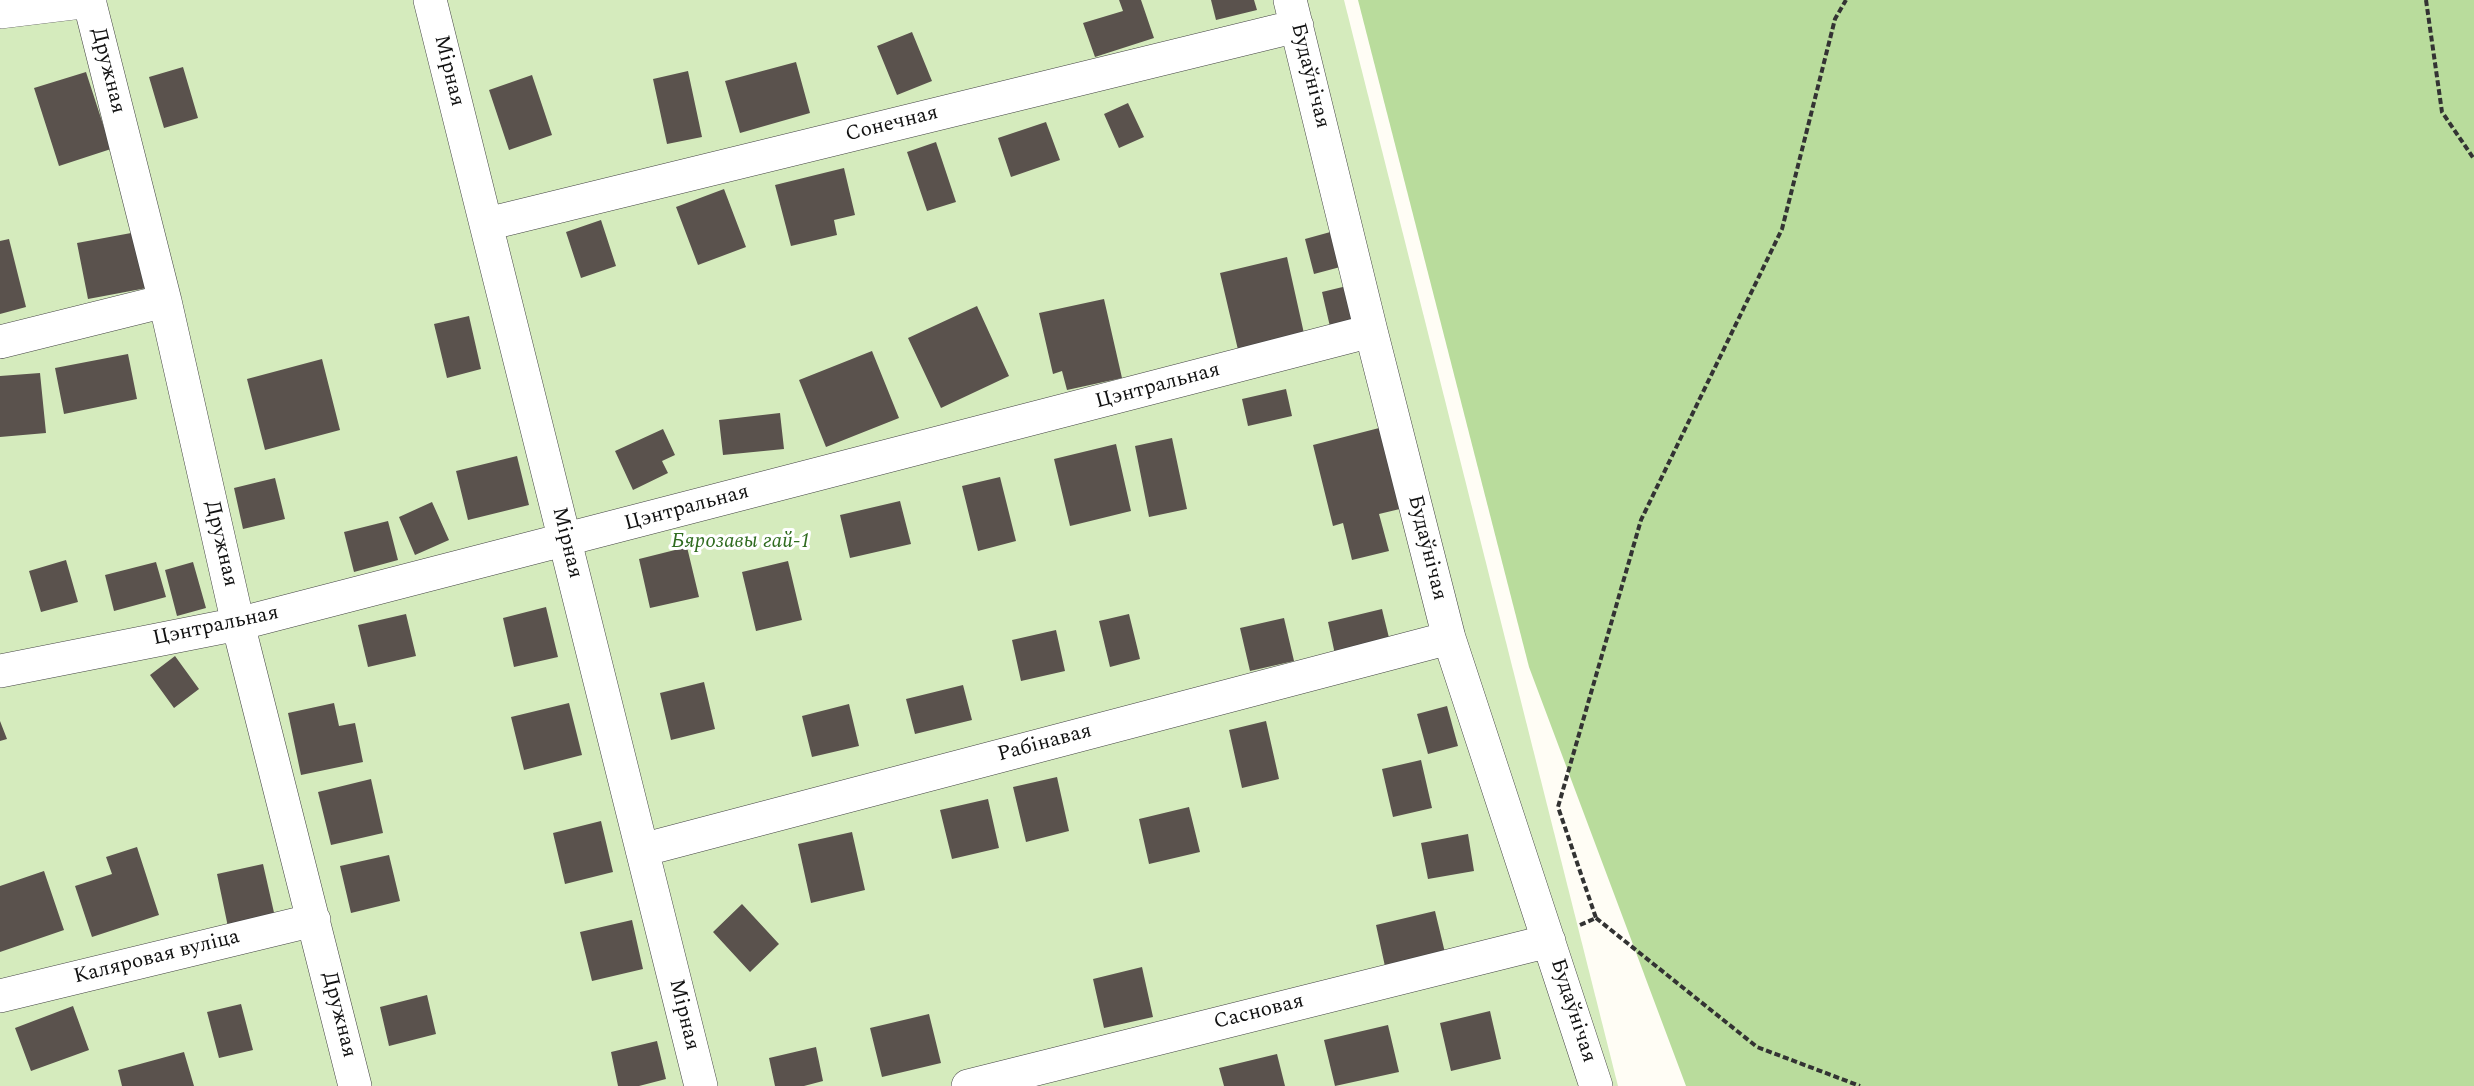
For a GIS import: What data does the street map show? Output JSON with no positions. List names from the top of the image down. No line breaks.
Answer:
{"streets":{"street":["Дружная","Мірная","Будаўнічая","Сонечная","Цэнтральная","Рабінавая","Каляровая вуліца","Сасновая"]},"crossings":[["Дружная","Цэнтральная"],["Дружная","Каляровая вуліца"],["Мірная","Сонечная"],["Мірная","Цэнтральная"],["Мірная","Рабінавая"],["Будаўнічая","Сонечная"],["Будаўнічая","Цэнтральная"],["Будаўнічая","Рабінавая"],["Будаўнічая","Сасновая"]],"parks":["Бярозавы гай-1"]}
